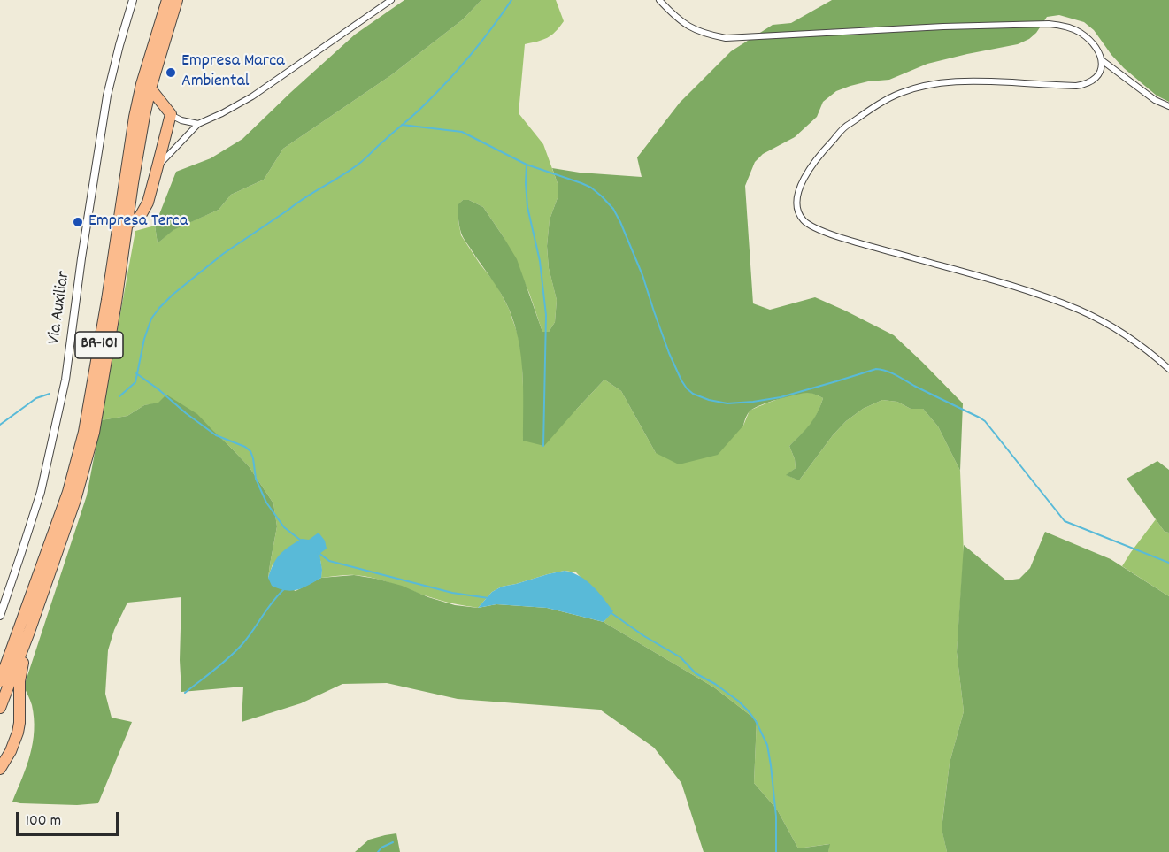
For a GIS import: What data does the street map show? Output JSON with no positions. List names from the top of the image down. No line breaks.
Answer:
{"streets":{"highway":["BR-101"],"street":["Via Auxiliar"]},"places":["Empresa Marca Ambiental","Empresa Terca"],"scale_bar":"100 m"}
